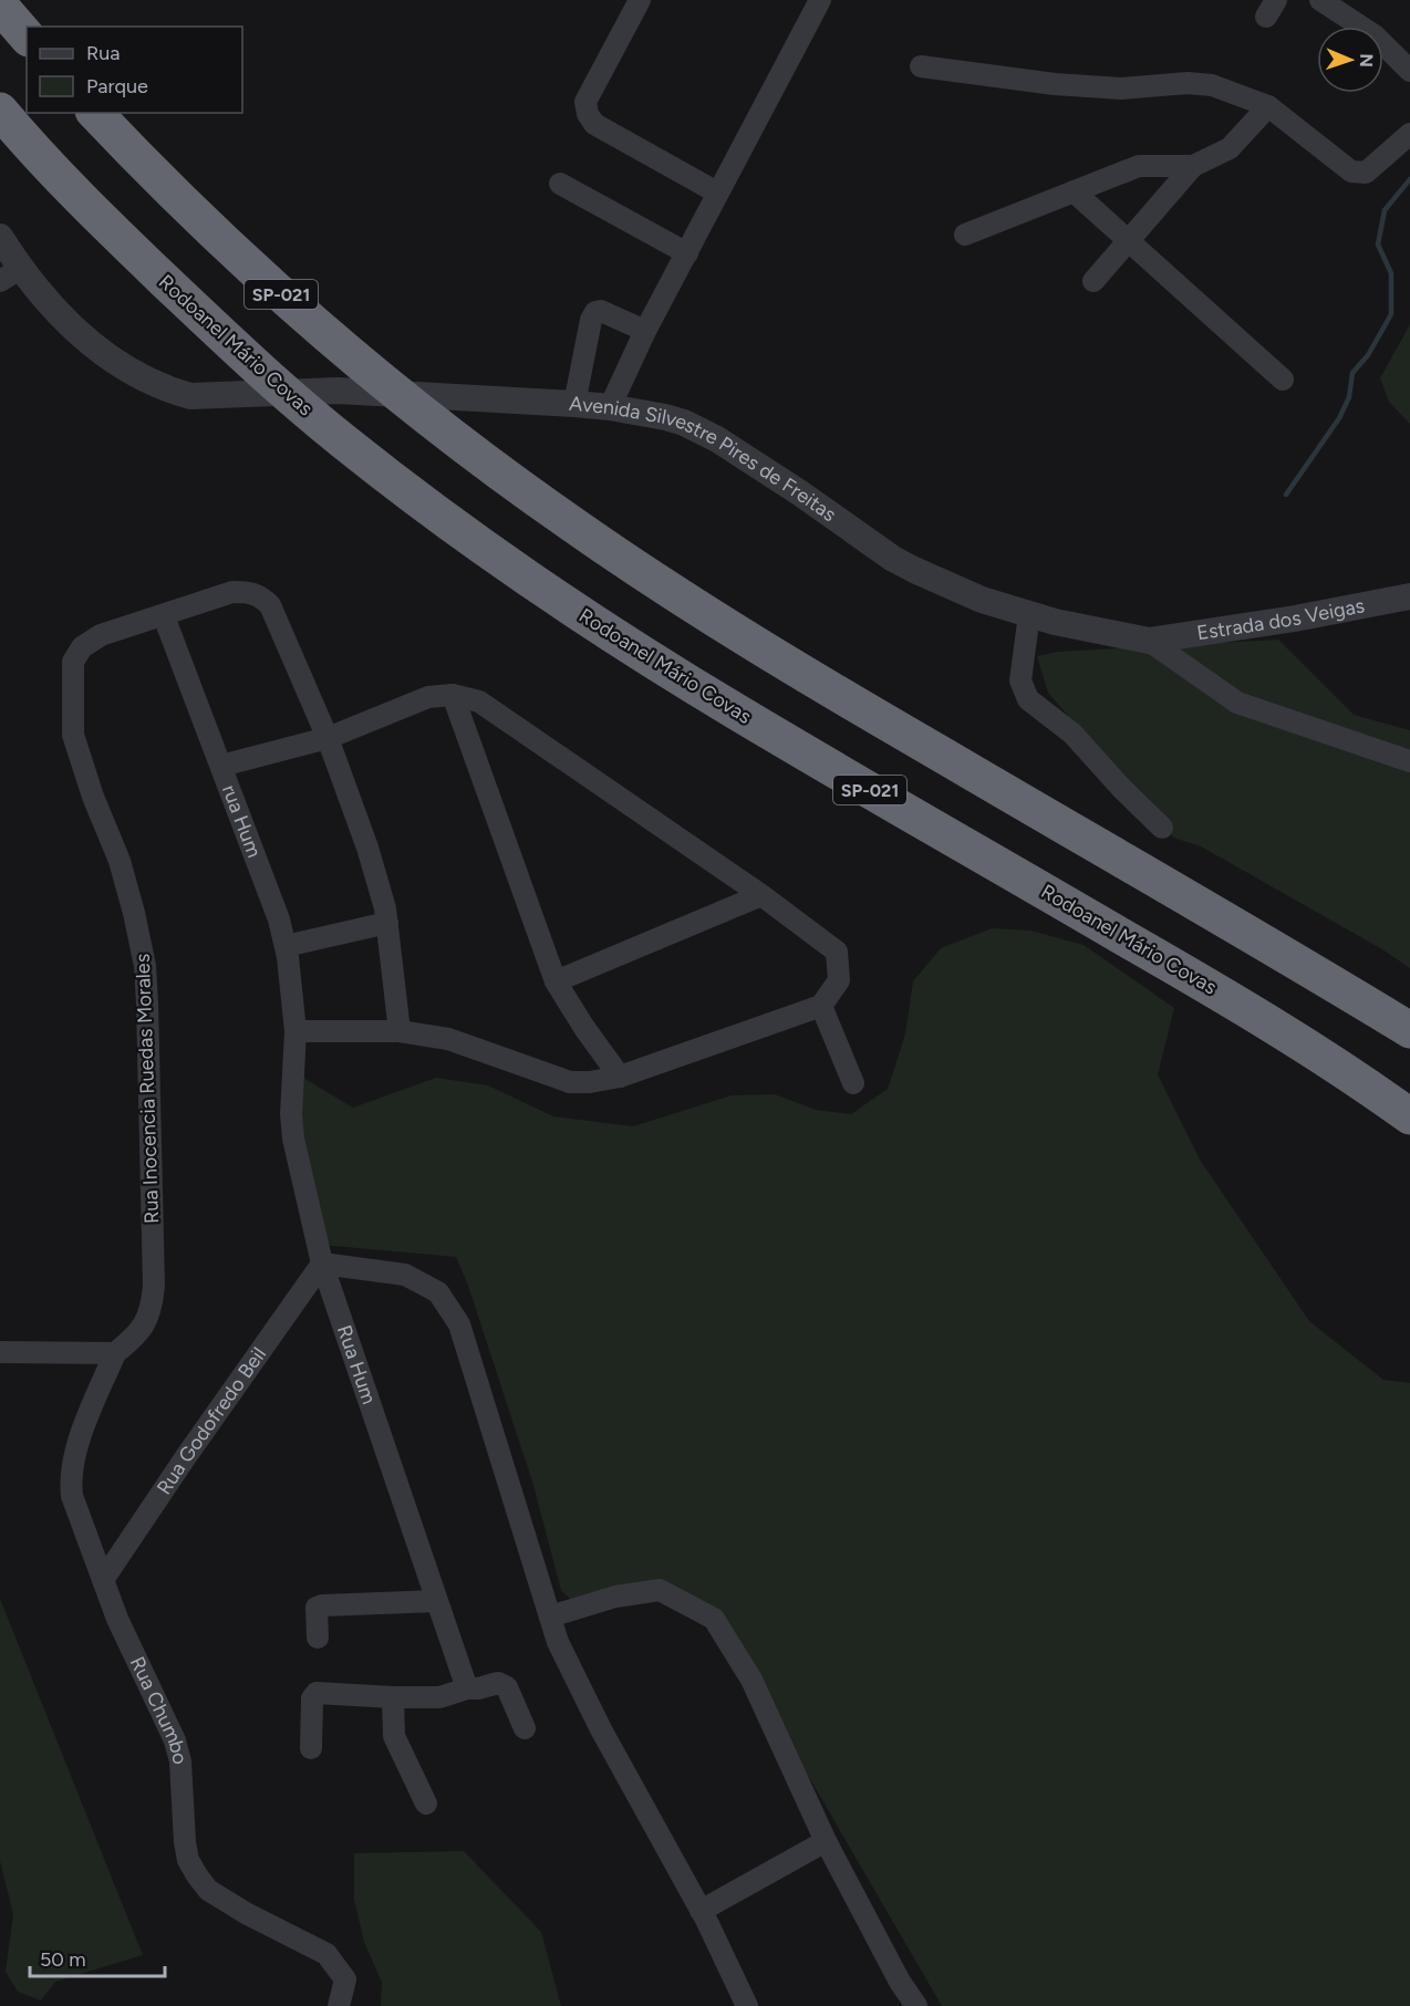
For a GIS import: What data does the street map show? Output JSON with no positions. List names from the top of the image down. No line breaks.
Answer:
{"streets":{"highway":["SP-021","Rodoanel Mário Covas"],"street":["Avenida Silvestre Pires de Freitas","Estrada dos Veigas","rua Hum","Rua Inocencia Ruedas Morales","Rua Hum","Rua Godofredo Beil","Rua Chumbo"]},"crossings":[["Avenida Silvestre Pires de Freitas","Estrada dos Veigas"],["rua Hum","Rua Inocencia Ruedas Morales"],["rua Hum","Rua Hum"],["Rua Inocencia Ruedas Morales","Rua Chumbo"],["Rua Hum","Rua Godofredo Beil"],["Rua Godofredo Beil","Rua Chumbo"]],"legend":["Rua","Parque"],"scale_bar":"50 m","north":"right"}
